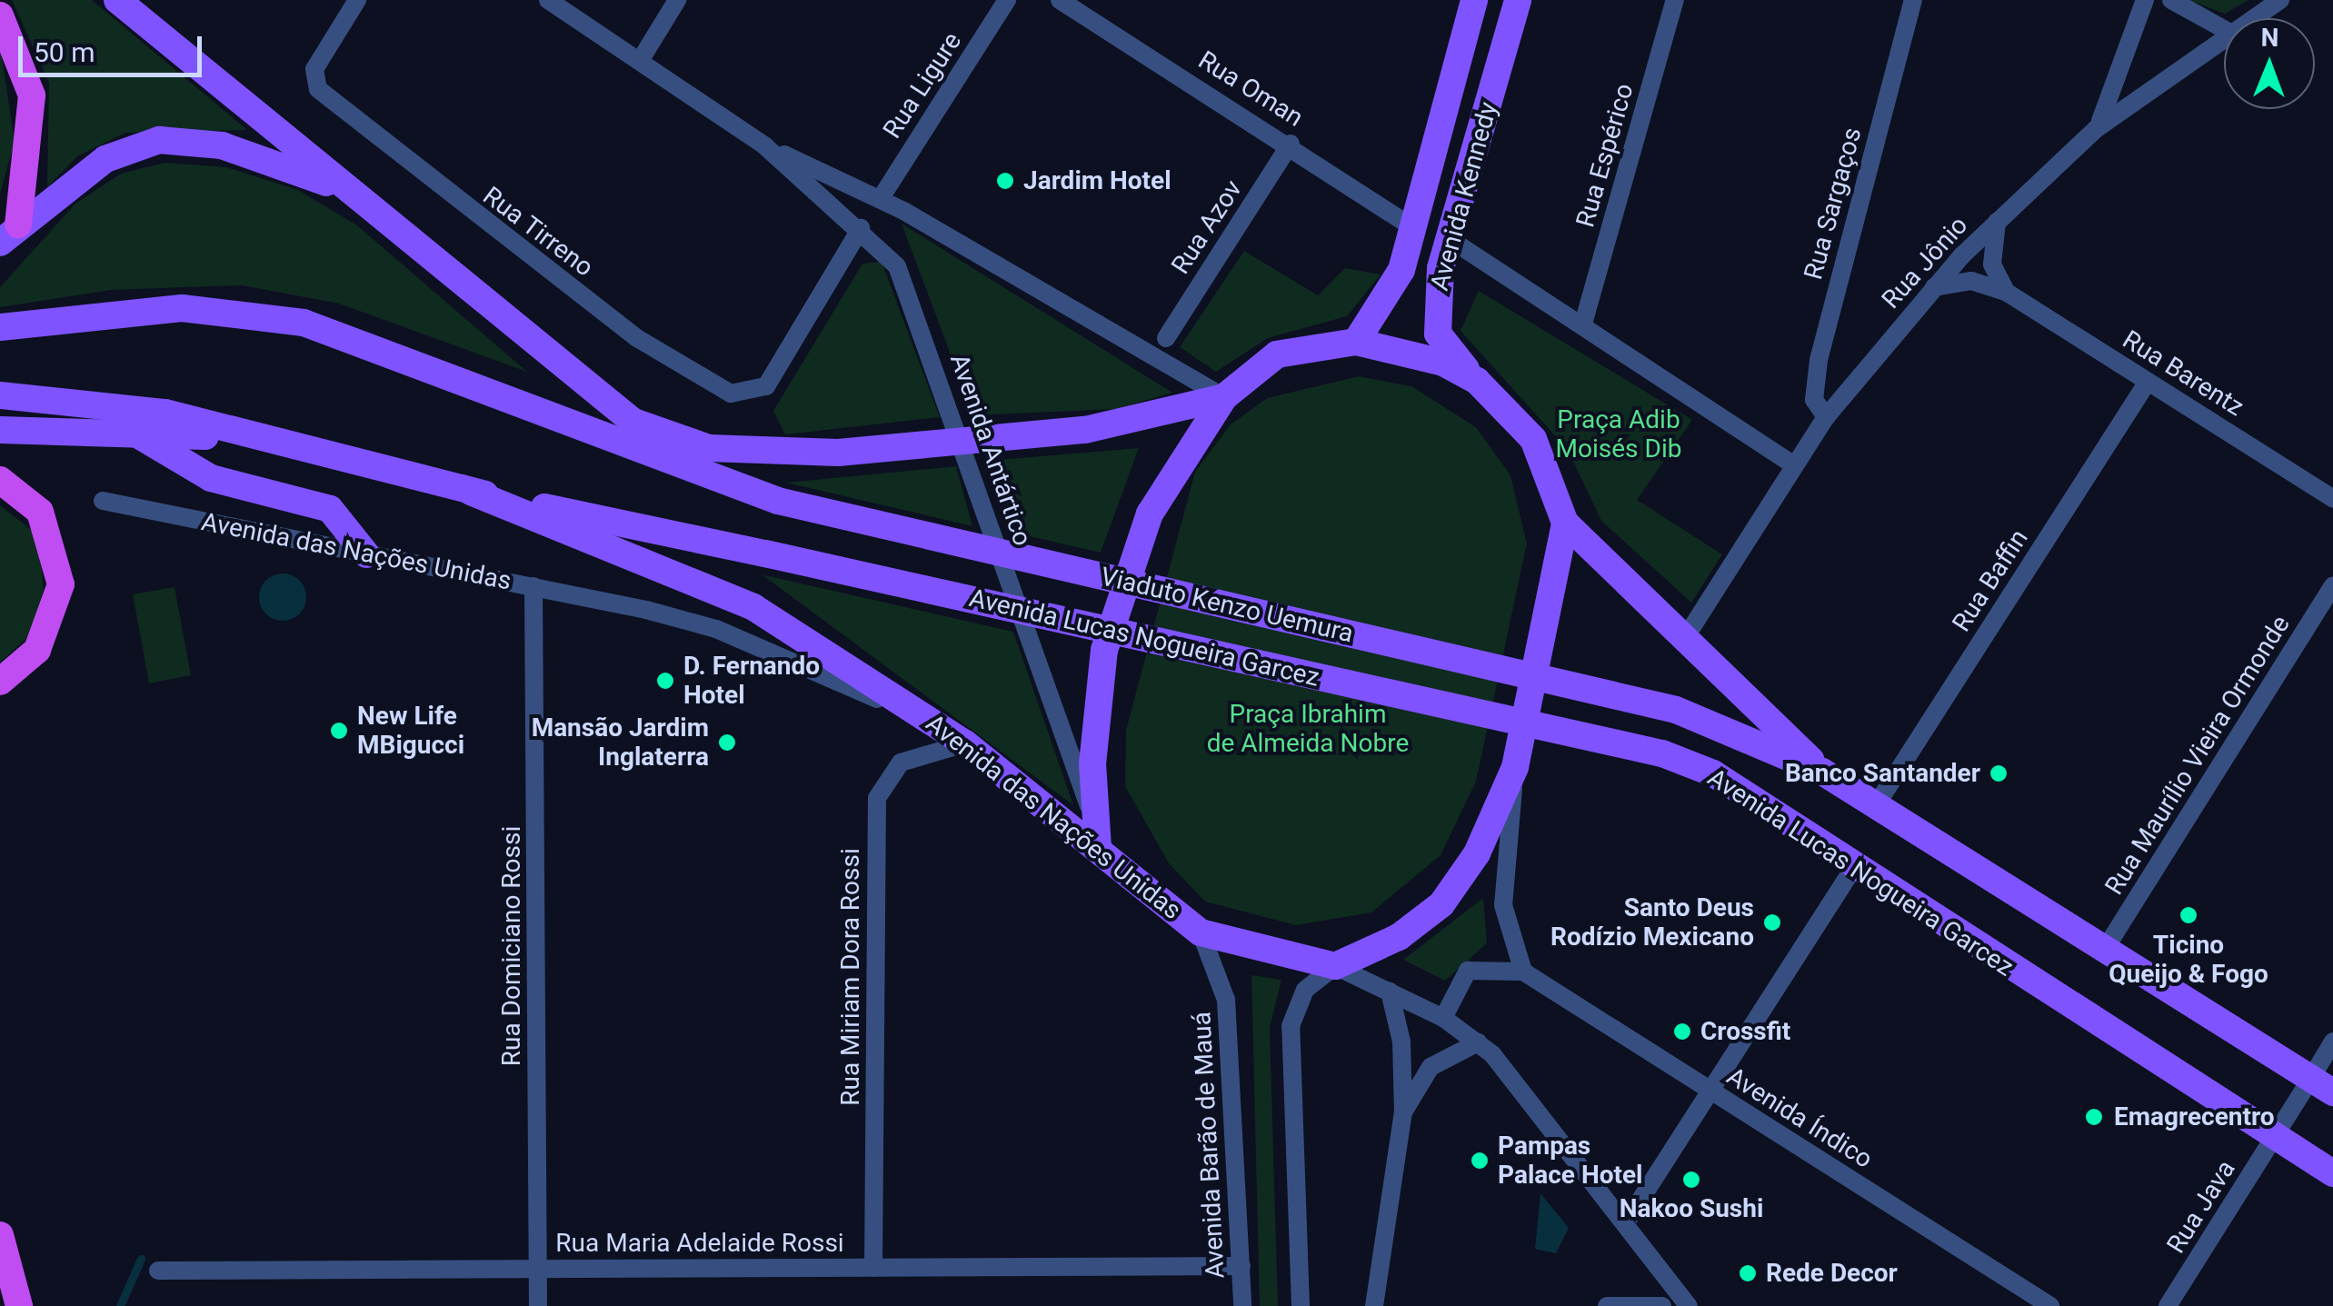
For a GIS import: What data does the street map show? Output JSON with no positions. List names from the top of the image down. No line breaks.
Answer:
{"streets":{"main road":["Avenida Kennedy","Avenida das Nações Unidas","Viaduto Kenzo Uemura","Avenida Lucas Nogueira Garcez"],"street":["Rua Ligure","Rua Oman","Rua Espérico","Rua Sargaços","Rua Azov","Rua Tirreno","Rua Jônio","Rua Barentz","Avenida Antártico","Rua Baffin","Rua Maurílio Vieira Ormonde","Rua Domiciano Rossi","Rua Miriam Dora Rossi","Avenida Índico","Avenida Barão de Mauá","Rua Java","Rua Maria Adelaide Rossi"]},"crossings":[["Rua Ligure","Avenida Antártico"],["Rua Oman","Avenida Kennedy"],["Rua Oman","Rua Azov"],["Rua Sargaços","Rua Jônio"],["Rua Tirreno","Avenida Antártico"],["Rua Jônio","Rua Barentz"],["Rua Jônio","Avenida Lucas Nogueira Garcez"],["Rua Barentz","Rua Baffin"],["Avenida Antártico","Avenida das Nações Unidas"],["Avenida das Nações Unidas","Avenida Lucas Nogueira Garcez"],["Avenida das Nações Unidas","Rua Domiciano Rossi"],["Avenida das Nações Unidas","Rua Miriam Dora Rossi"],["Avenida das Nações Unidas","Avenida Barão de Mauá"],["Rua Baffin","Avenida Lucas Nogueira Garcez"],["Viaduto Kenzo Uemura","Avenida Lucas Nogueira Garcez"],["Avenida Lucas Nogueira Garcez","Rua Maurílio Vieira Ormonde"],["Avenida Lucas Nogueira Garcez","Rua Java"],["Rua Domiciano Rossi","Rua Maria Adelaide Rossi"],["Rua Miriam Dora Rossi","Rua Maria Adelaide Rossi"],["Avenida Barão de Mauá","Rua Maria Adelaide Rossi"]],"parks":["Praça Adib Moisés Dib","Praça Ibrahim de Almeida Nobre"],"places":["Jardim Hotel","D. Fernando Hotel","New Life MBigucci","Mansão Jardim Inglaterra","Banco Santander","Ticino Queijo & Fogo","Santo Deus Rodízio Mexicano","Crossfit","Emagrecentro","Pampas Palace Hotel","Nakoo Sushi","Rede Decor"],"scale_bar":"50 m","north":"top"}
